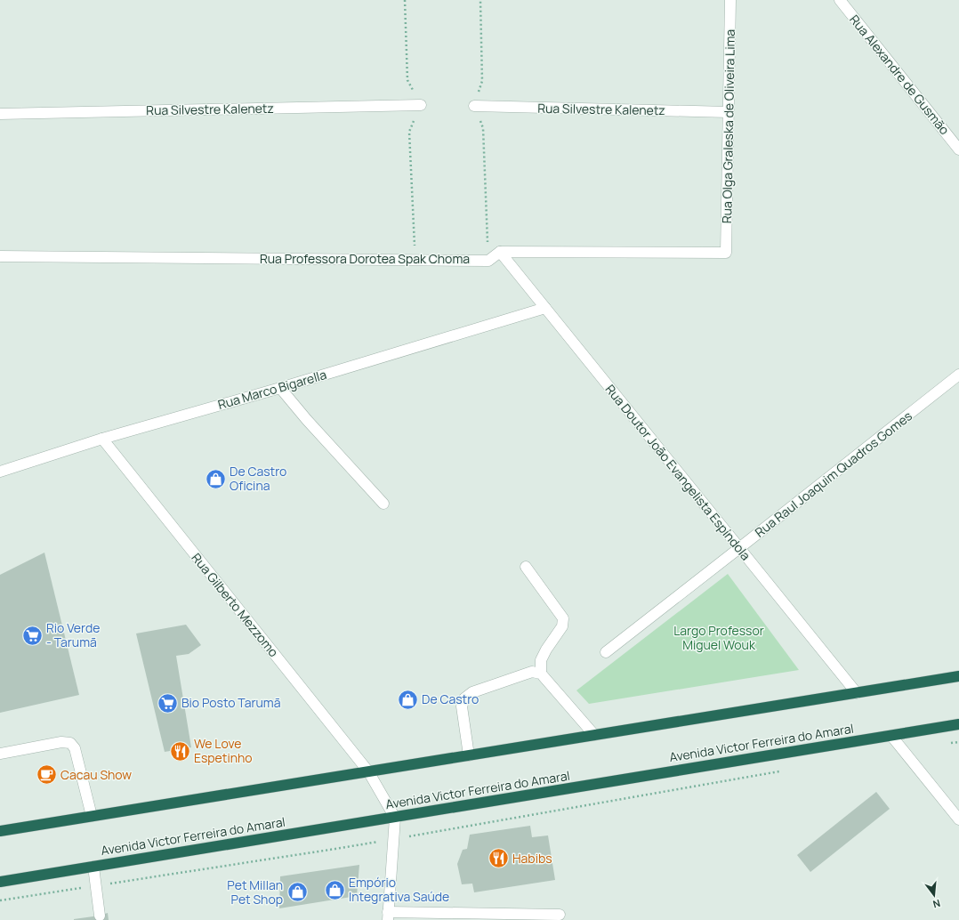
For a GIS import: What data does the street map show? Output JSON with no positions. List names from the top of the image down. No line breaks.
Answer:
{"streets":{"highway":["Avenida Victor Ferreira do Amaral"],"street":["Rua Alexandre de Gusmão","Rua Silvestre Kalenetz","Rua Olga Graleska de Oliveira Lima","Rua Professora Dorotea Spak Choma","Rua Marco Bigarella","Rua Doutor João Evangelista Espíndola","Rua Raul Joaquim Quadros Gomes","Rua Gilberto Mezzomo"]},"crossings":[["Rua Silvestre Kalenetz","Rua Olga Graleska de Oliveira Lima"],["Rua Olga Graleska de Oliveira Lima","Rua Professora Dorotea Spak Choma"],["Rua Olga Graleska de Oliveira Lima","Rua Doutor João Evangelista Espíndola"],["Rua Professora Dorotea Spak Choma","Rua Doutor João Evangelista Espíndola"],["Rua Marco Bigarella","Rua Doutor João Evangelista Espíndola"],["Rua Marco Bigarella","Rua Gilberto Mezzomo"],["Rua Doutor João Evangelista Espíndola","Rua Raul Joaquim Quadros Gomes"],["Rua Gilberto Mezzomo","Avenida Victor Ferreira do Amaral"]],"parks":["Largo Professor Miguel Wouk"],"places":{"shop":["De Castro Oficina","De Castro","Empório Integrativa Saúde","Pet Millan Pet Shop"],"supermarket":["Rio Verde - Tarumã","Bio Posto Tarumã"],"restaurant":["We Love Espetinho","Habibs"],"cafe":["Cacau Show"]},"north":"bottom"}
